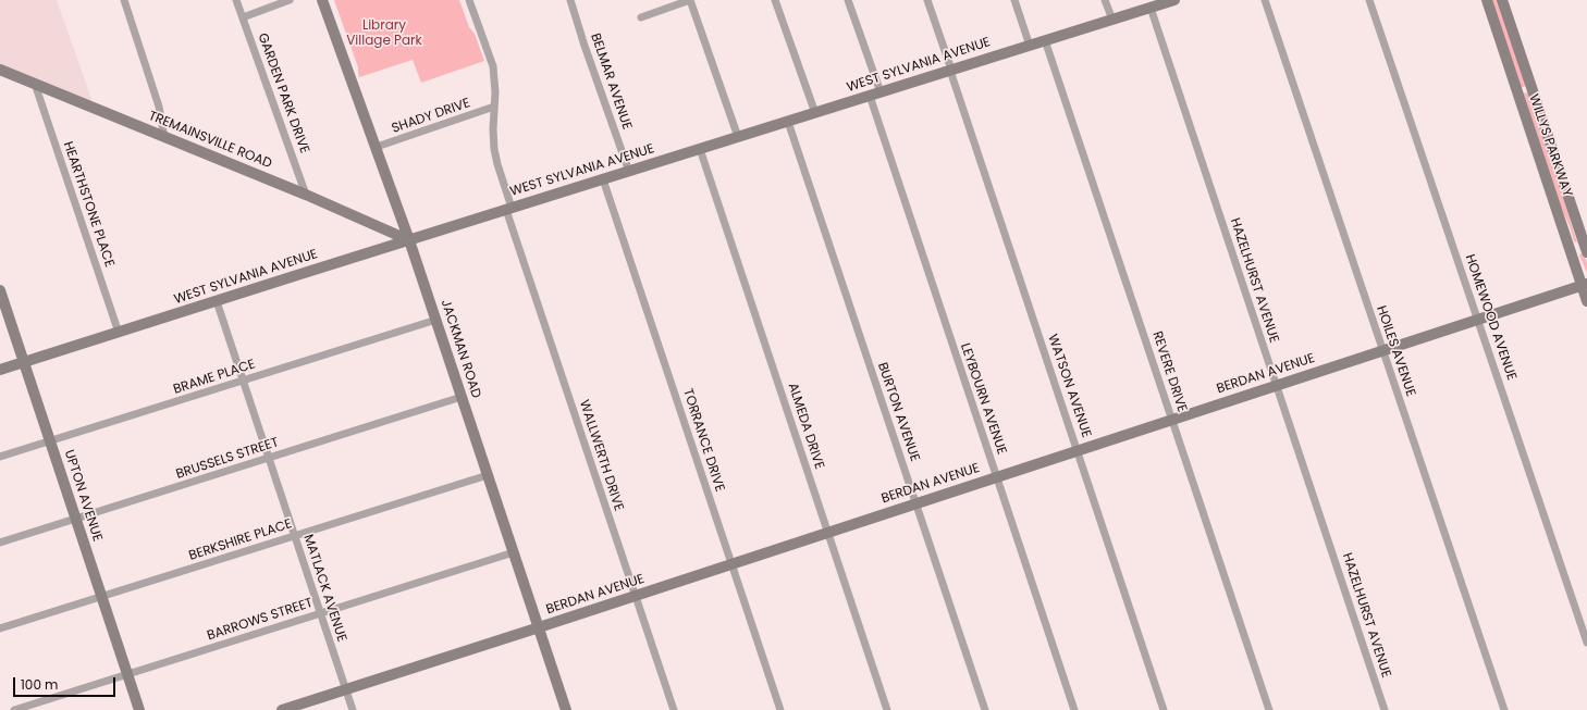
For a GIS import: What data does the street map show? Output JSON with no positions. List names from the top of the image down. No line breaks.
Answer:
{"streets":{"street":["WEST SYLVANIA AVENUE","BELMAR AVENUE","GARDEN PARK DRIVE","SHADY DRIVE","TREMAINSVILLE ROAD","WILLYS PARKWAY","HEARTHSTONE PLACE","HAZELHURST AVENUE","HOMEWOOD AVENUE","JACKMAN ROAD","HOILES AVENUE","REVERE DRIVE","BERDAN AVENUE","BRAME PLACE","WATSON AVENUE","LEYBOURN AVENUE","BURTON AVENUE","ALMEDA DRIVE","TORRANCE DRIVE","WALLWERTH DRIVE","BRUSSELS STREET","UPTON AVENUE","BERKSHIRE PLACE","MATLACK AVENUE","BARROWS STREET"]},"crossings":[["WEST SYLVANIA AVENUE","BELMAR AVENUE"],["WEST SYLVANIA AVENUE","TREMAINSVILLE ROAD"],["WEST SYLVANIA AVENUE","HEARTHSTONE PLACE"],["WEST SYLVANIA AVENUE","HAZELHURST AVENUE"],["WEST SYLVANIA AVENUE","JACKMAN ROAD"],["WEST SYLVANIA AVENUE","REVERE DRIVE"],["WEST SYLVANIA AVENUE","WATSON AVENUE"],["WEST SYLVANIA AVENUE","LEYBOURN AVENUE"],["WEST SYLVANIA AVENUE","BURTON AVENUE"],["WEST SYLVANIA AVENUE","ALMEDA DRIVE"],["WEST SYLVANIA AVENUE","TORRANCE DRIVE"],["WEST SYLVANIA AVENUE","WALLWERTH DRIVE"],["WEST SYLVANIA AVENUE","UPTON AVENUE"],["WEST SYLVANIA AVENUE","MATLACK AVENUE"],["GARDEN PARK DRIVE","TREMAINSVILLE ROAD"],["SHADY DRIVE","JACKMAN ROAD"],["SHADY DRIVE","WALLWERTH DRIVE"],["TREMAINSVILLE ROAD","HEARTHSTONE PLACE"],["TREMAINSVILLE ROAD","JACKMAN ROAD"],["WILLYS PARKWAY","BERDAN AVENUE"],["HAZELHURST AVENUE","BERDAN AVENUE"],["HOMEWOOD AVENUE","BERDAN AVENUE"],["JACKMAN ROAD","BERDAN AVENUE"],["JACKMAN ROAD","BRAME PLACE"],["JACKMAN ROAD","BRUSSELS STREET"],["JACKMAN ROAD","BERKSHIRE PLACE"],["JACKMAN ROAD","BARROWS STREET"],["HOILES AVENUE","BERDAN AVENUE"],["REVERE DRIVE","BERDAN AVENUE"],["BERDAN AVENUE","WATSON AVENUE"],["BERDAN AVENUE","LEYBOURN AVENUE"],["BERDAN AVENUE","BURTON AVENUE"],["BERDAN AVENUE","ALMEDA DRIVE"],["BERDAN AVENUE","TORRANCE DRIVE"],["BERDAN AVENUE","WALLWERTH DRIVE"],["BERDAN AVENUE","MATLACK AVENUE"],["BRAME PLACE","UPTON AVENUE"],["BRAME PLACE","MATLACK AVENUE"],["BRUSSELS STREET","UPTON AVENUE"],["BRUSSELS STREET","MATLACK AVENUE"],["UPTON AVENUE","BERKSHIRE PLACE"],["UPTON AVENUE","BARROWS STREET"],["BERKSHIRE PLACE","MATLACK AVENUE"],["MATLACK AVENUE","BARROWS STREET"]],"parks":["Library Village Park"],"scale_bar":"100 m"}
